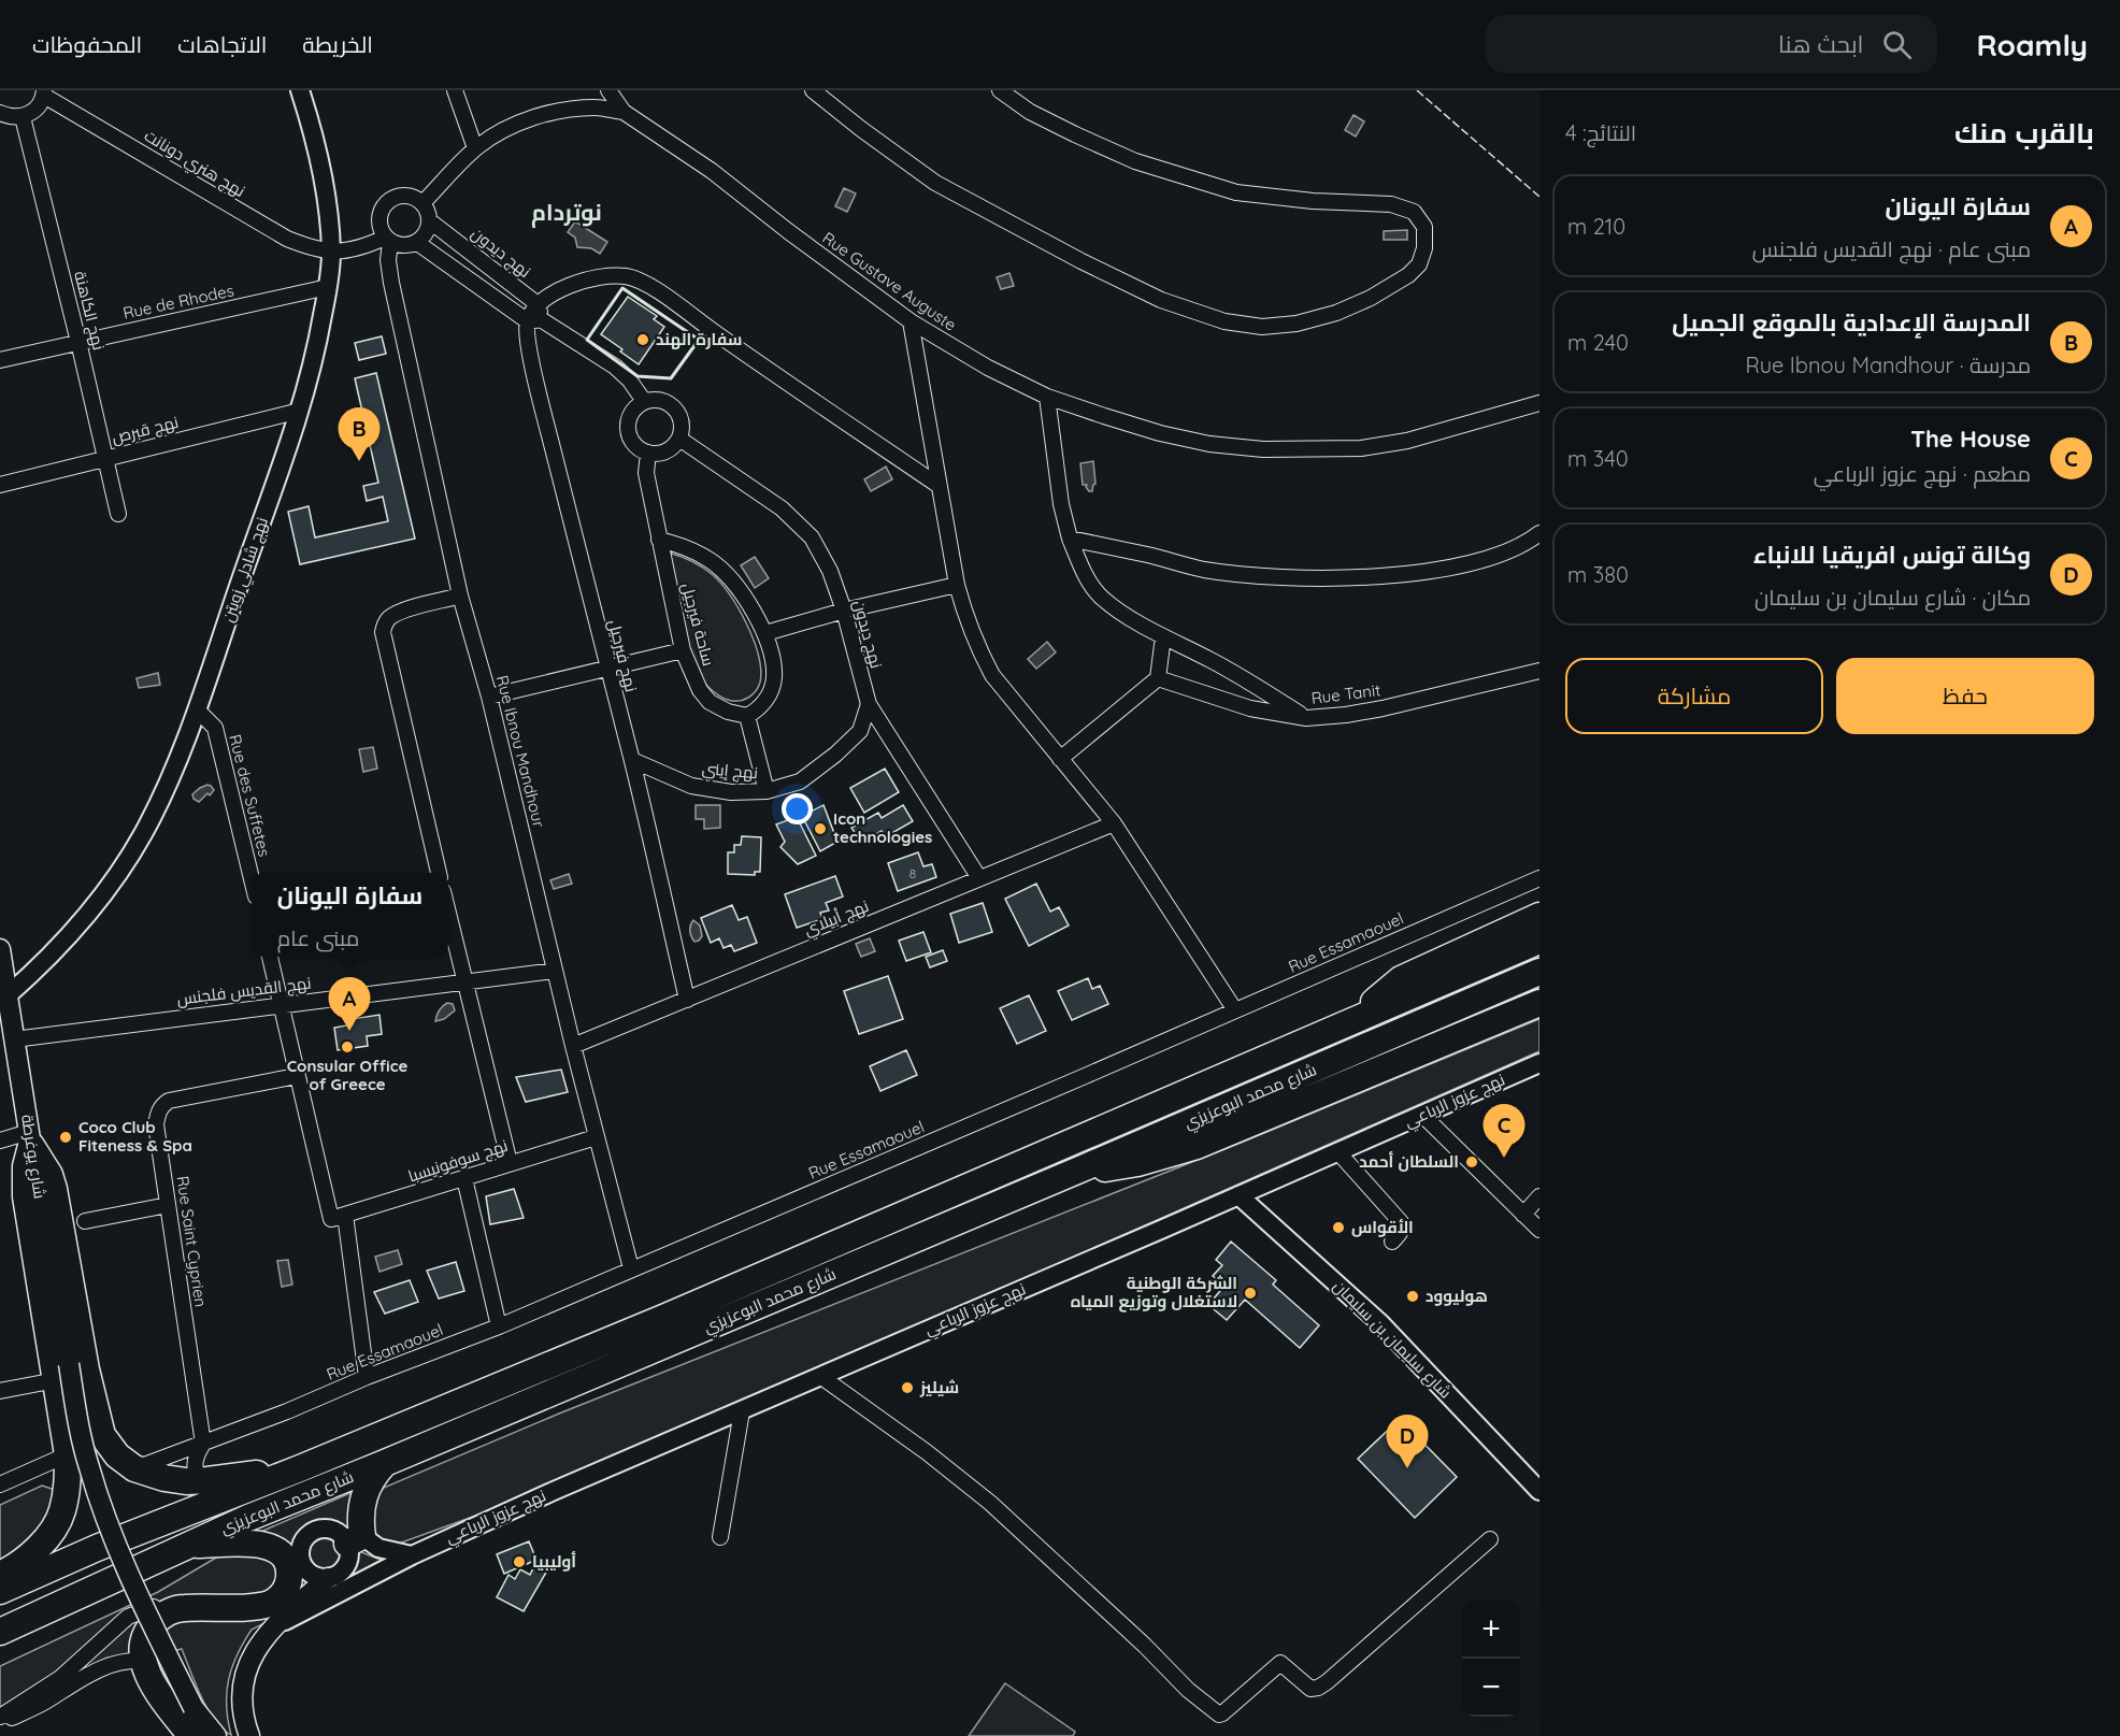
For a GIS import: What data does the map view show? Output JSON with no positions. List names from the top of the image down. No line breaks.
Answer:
{"streets":{"highway":["شارع محمد البوعزيزي"],"main road":["شارع يوغرطة"],"street":["نهج هنري دونانت","نهج ديدون","Rue Gustave Auguste","Rue de Rhodes","نهج الكاهنة","نهج قبرص","نهج شادلي زويتن","ساحة فيرجيل","نهج فيرجيل","Rue Tanit","Rue Ibnou Mandhour","نهج إيني","Rue des Suffetes","نهج أبيلاي","Rue Essamaouel","نهج القديس فلجنس","نهج عزوز الرباعي","نهج سوفونيسبا","Rue Saint Cyprien","شارع سليمان بن سليمان"]},"crossings":[["نهج هنري دونانت","نهج شادلي زويتن"],["نهج ديدون","ساحة فيرجيل"],["نهج ديدون","Rue Ibnou Mandhour"],["نهج ديدون","نهج إيني"],["نهج ديدون","نهج أبيلاي"],["Rue de Rhodes","نهج الكاهنة"],["Rue de Rhodes","نهج شادلي زويتن"],["نهج الكاهنة","نهج قبرص"],["نهج قبرص","نهج شادلي زويتن"],["نهج شادلي زويتن","Rue des Suffetes"],["نهج شادلي زويتن","شارع يوغرطة"],["نهج فيرجيل","نهج إيني"],["نهج فيرجيل","نهج أبيلاي"],["Rue Ibnou Mandhour","نهج أبيلاي"],["Rue Ibnou Mandhour","Rue Essamaouel"],["Rue Ibnou Mandhour","نهج القديس فلجنس"],["Rue Ibnou Mandhour","نهج سوفونيسبا"],["Rue Essamaouel","Rue Saint Cyprien"],["نهج القديس فلجنس","شارع يوغرطة"],["نهج عزوز الرباعي","شارع سليمان بن سليمان"]],"districts":["نوتردام"],"places":["سفارة الهند","Icon technologies","Consular Office of Greece","Coco Club Fiteness & Spa","السلطان أحمد","الأقواس","الشركة الوطنية لاستغلال وتوزيع المياه","هوليوود","شيليز","أوليبيا"],"house_numbers":["8"],"page":{"header":"Roamly","search":"ابحث هنا","nav":["الخريطة","الاتجاهات","المحفوظات"],"heading":["بالقرب منك","النتائج: 4"],"list":[{"mark":"A","name":"سفارة اليونان","note":"مبنى عام · نهج القديس فلجنس","value":"210 m"},{"mark":"B","name":"المدرسة الإعدادية بالموقع الجميل","note":"مدرسة · Rue Ibnou Mandhour","value":"240 m"},{"mark":"C","name":"The House","note":"مطعم · نهج عزوز الرباعي","value":"340 m"},{"mark":"D","name":"وكالة تونس افريقيا للانباء","note":"مكان · شارع سليمان بن سليمان","value":"380 m"}],"pins":["B","A","C","D"],"buttons":["حفظ","مشاركة"],"popup":["سفارة اليونان","مبنى عام"],"map_buttons":["+","−"]}}
